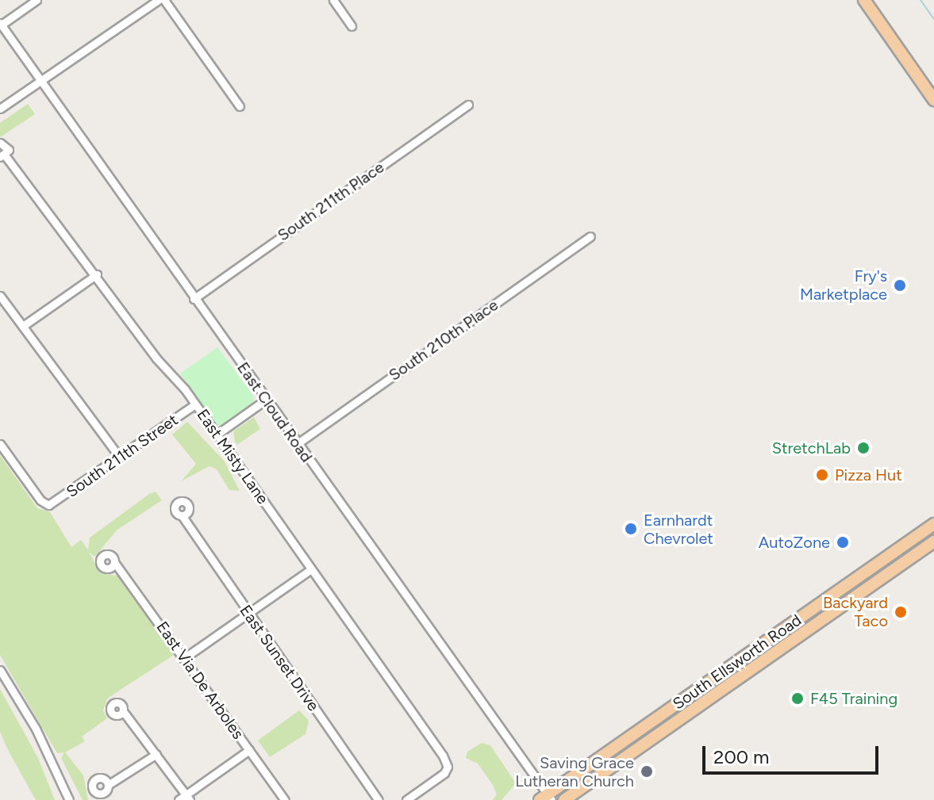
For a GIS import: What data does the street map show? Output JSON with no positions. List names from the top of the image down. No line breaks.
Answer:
{"streets":{"main road":["South Ellsworth Road"],"street":["South 211th Place","South 210th Place","East Cloud Road","South 211th Street","East Misty Lane","East Sunset Drive","East Via De Arboles"]},"crossings":[["South 211th Place","East Cloud Road"],["South 210th Place","East Cloud Road"],["East Cloud Road","South Ellsworth Road"],["South 211th Street","East Misty Lane"]],"places":["Fry's Marketplace","StretchLab","Pizza Hut","Earnhardt Chevrolet","AutoZone","Backyard Taco","F45 Training","Saving Grace Lutheran Church"],"scale_bar":"200 m"}
